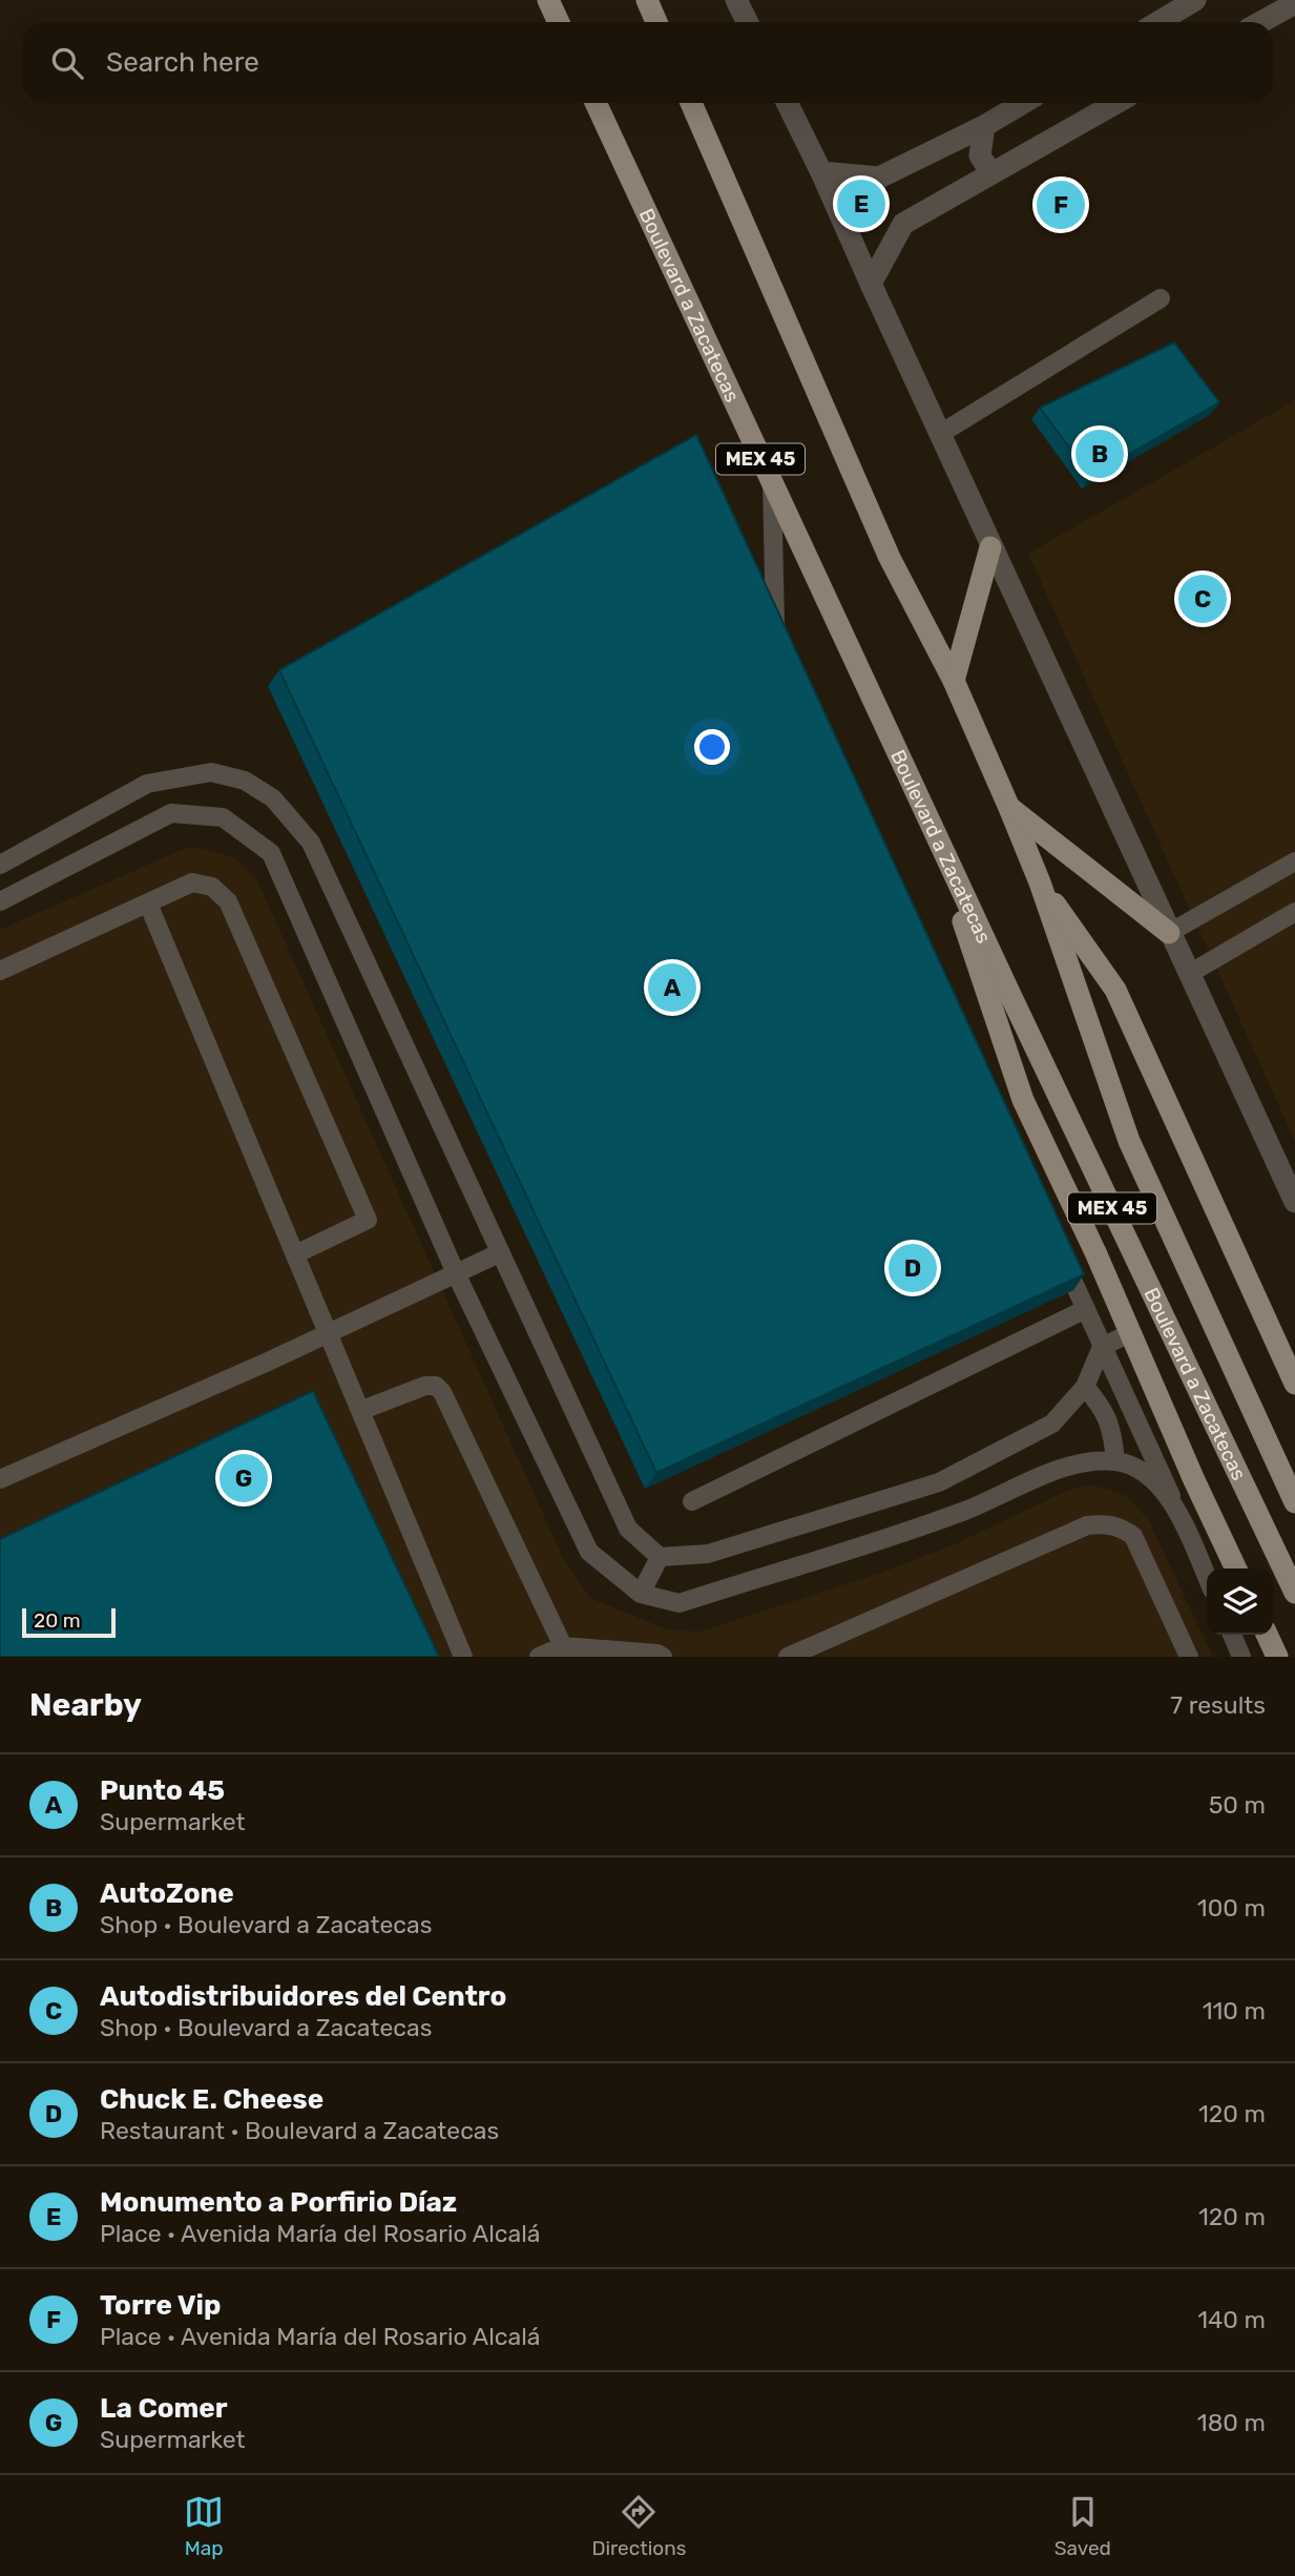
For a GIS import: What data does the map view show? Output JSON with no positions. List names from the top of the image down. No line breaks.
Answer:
{"streets":{"main road":["Boulevard a Zacatecas","MEX 45"]},"scale_bar":"20 m","page":{"search":"Search here","pins":["E","F","B","C","A","D","G"],"scale":"20 m","heading":["Nearby","7 results"],"list":[{"mark":"A","name":"Punto 45","note":"Supermarket","value":"50 m"},{"mark":"B","name":"AutoZone","note":"Shop · Boulevard a Zacatecas","value":"100 m"},{"mark":"C","name":"Autodistribuidores del Centro","note":"Shop · Boulevard a Zacatecas","value":"110 m"},{"mark":"D","name":"Chuck E. Cheese","note":"Restaurant · Boulevard a Zacatecas","value":"120 m"},{"mark":"E","name":"Monumento a Porfirio Díaz","note":"Place · Avenida María del Rosario Alcalá","value":"120 m"},{"mark":"F","name":"Torre Vip","note":"Place · Avenida María del Rosario Alcalá","value":"140 m"},{"mark":"G","name":"La Comer","note":"Supermarket","value":"180 m"}],"nav":["Map","Directions","Saved"]}}
